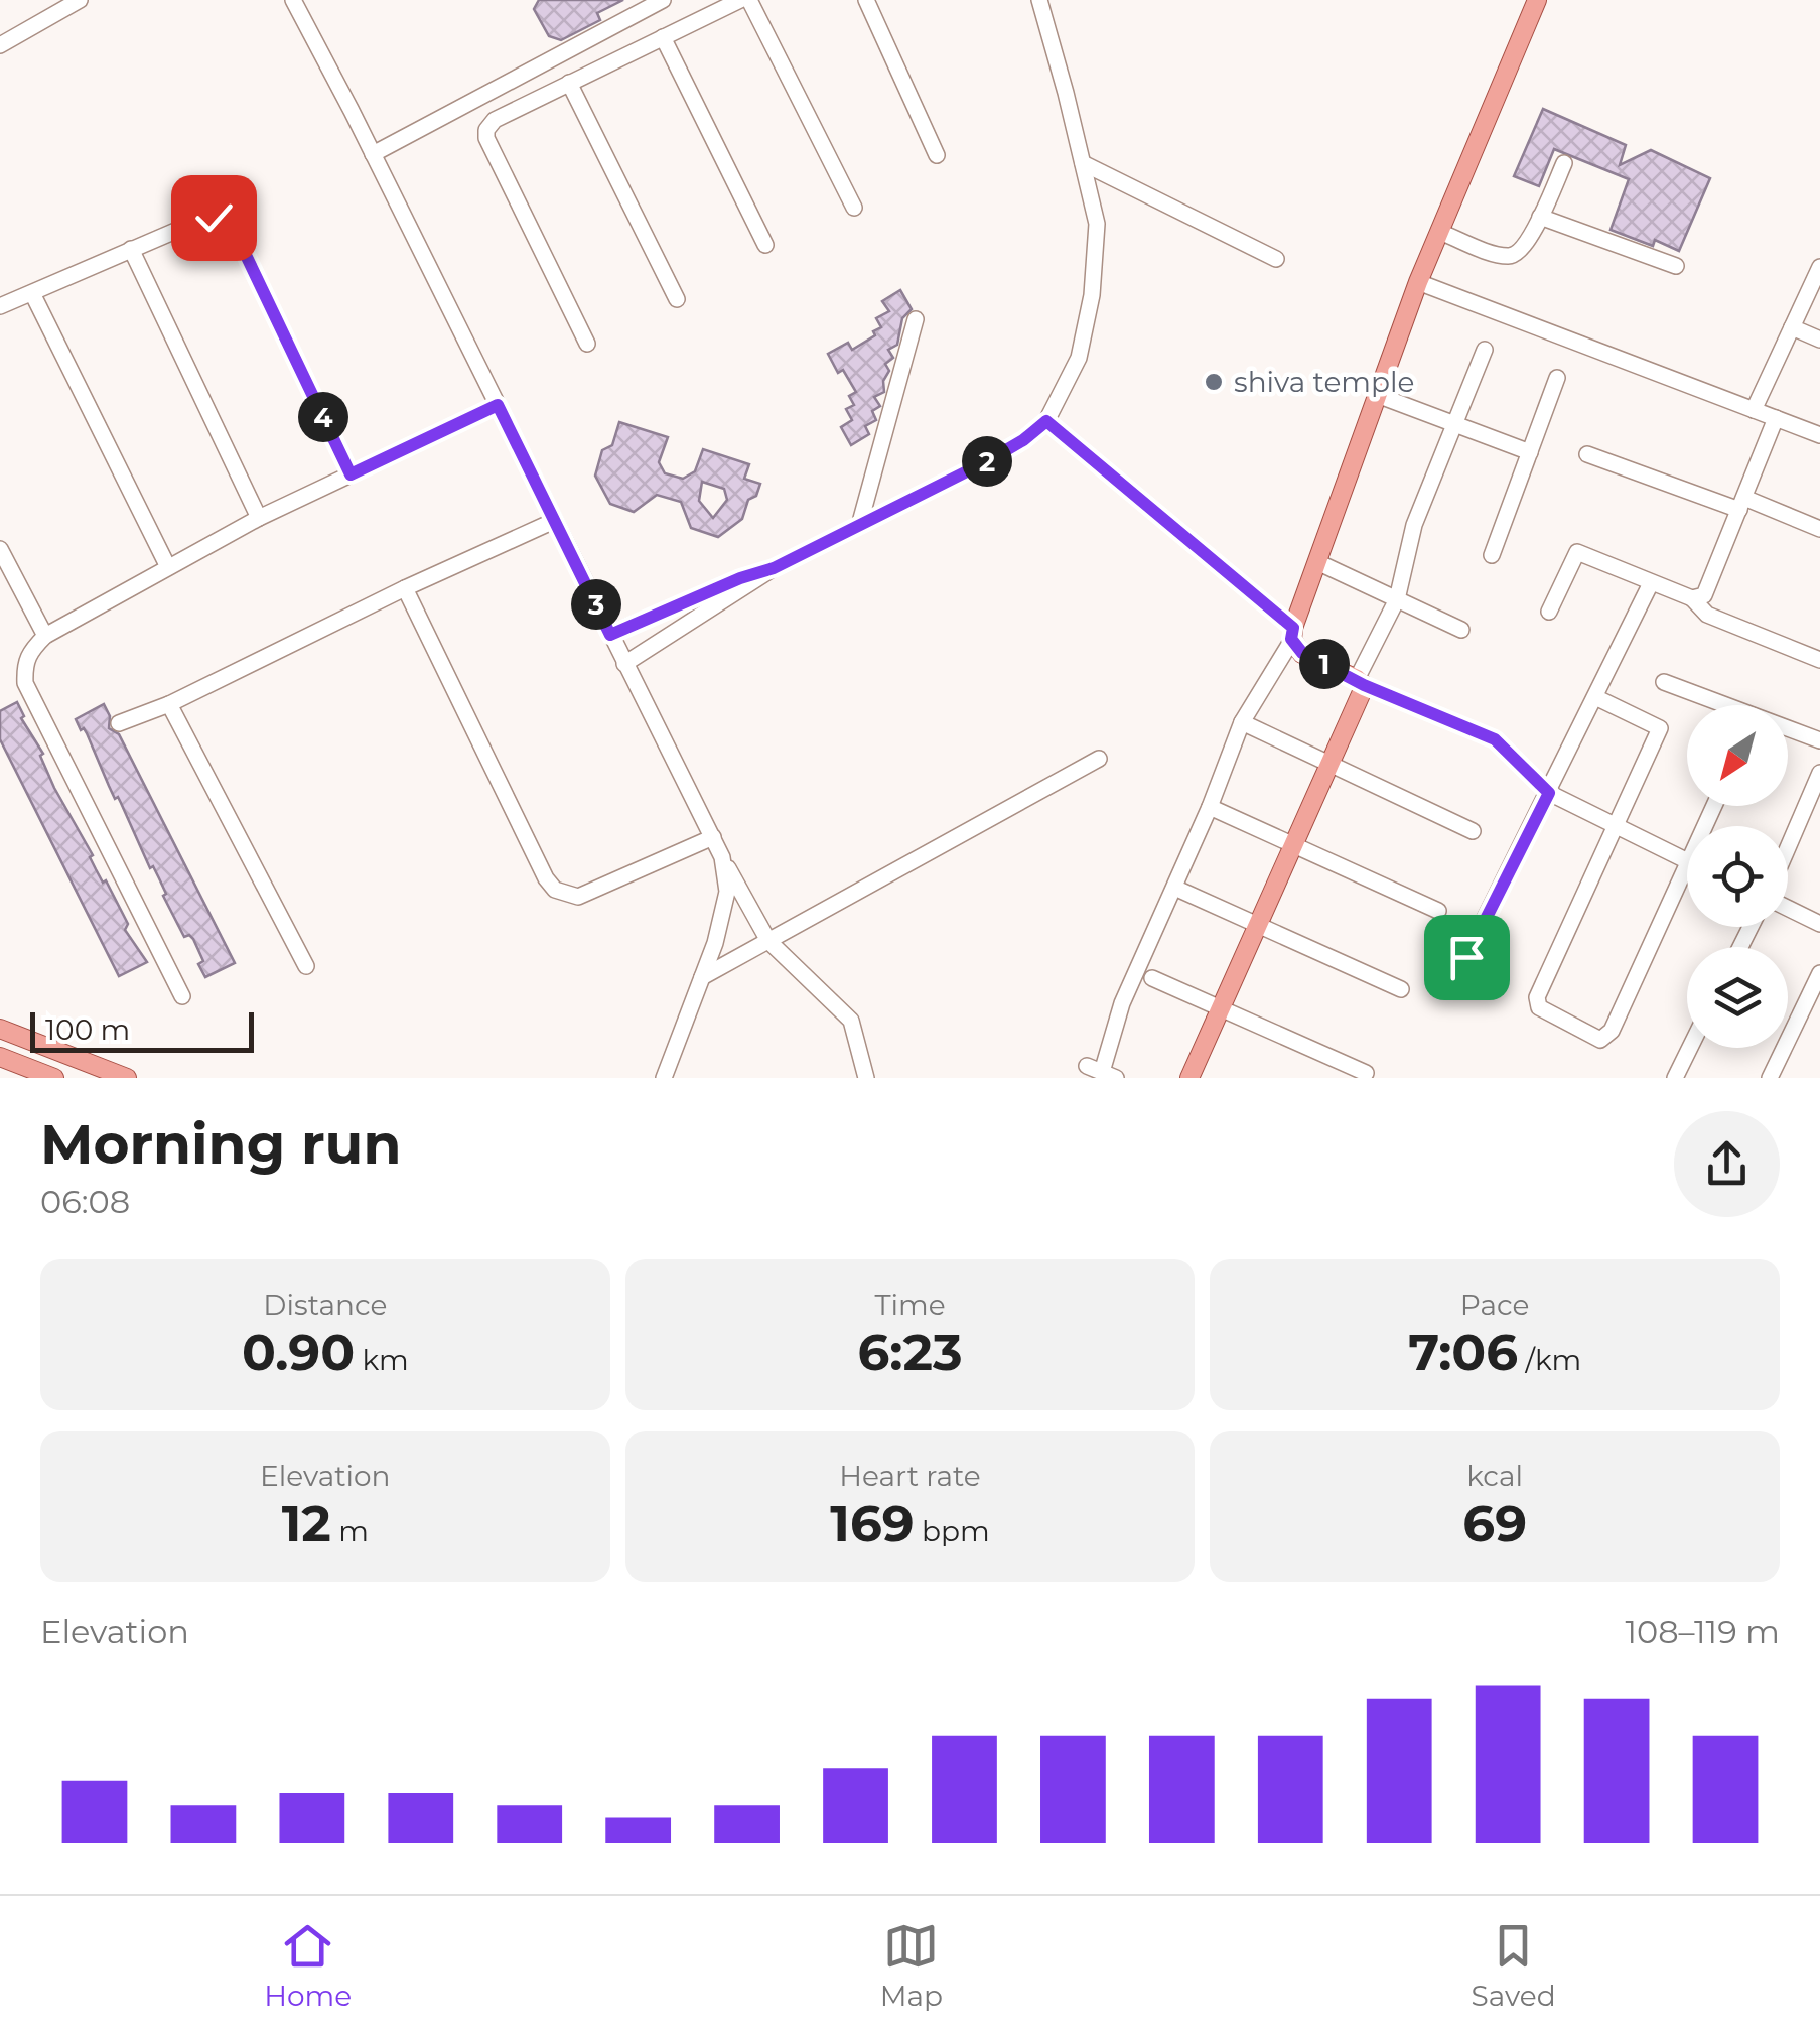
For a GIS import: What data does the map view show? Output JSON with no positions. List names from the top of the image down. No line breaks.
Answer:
{"places":["shiva temple"],"scale_bar":"100 m","north":"bottom left","page":{"pins":["4","2","3","1"],"scale":"100 m","heading":["Morning run","06:08"],"stats":[["Distance","0.90 km"],["Time","6:23"],["Pace","7:06 /km"],["Elevation","12 m"],["Heart rate","169 bpm"],["kcal","69"]],"chart":["Elevation","108–119 m"],"tabs":["Home","Map","Saved"]}}
